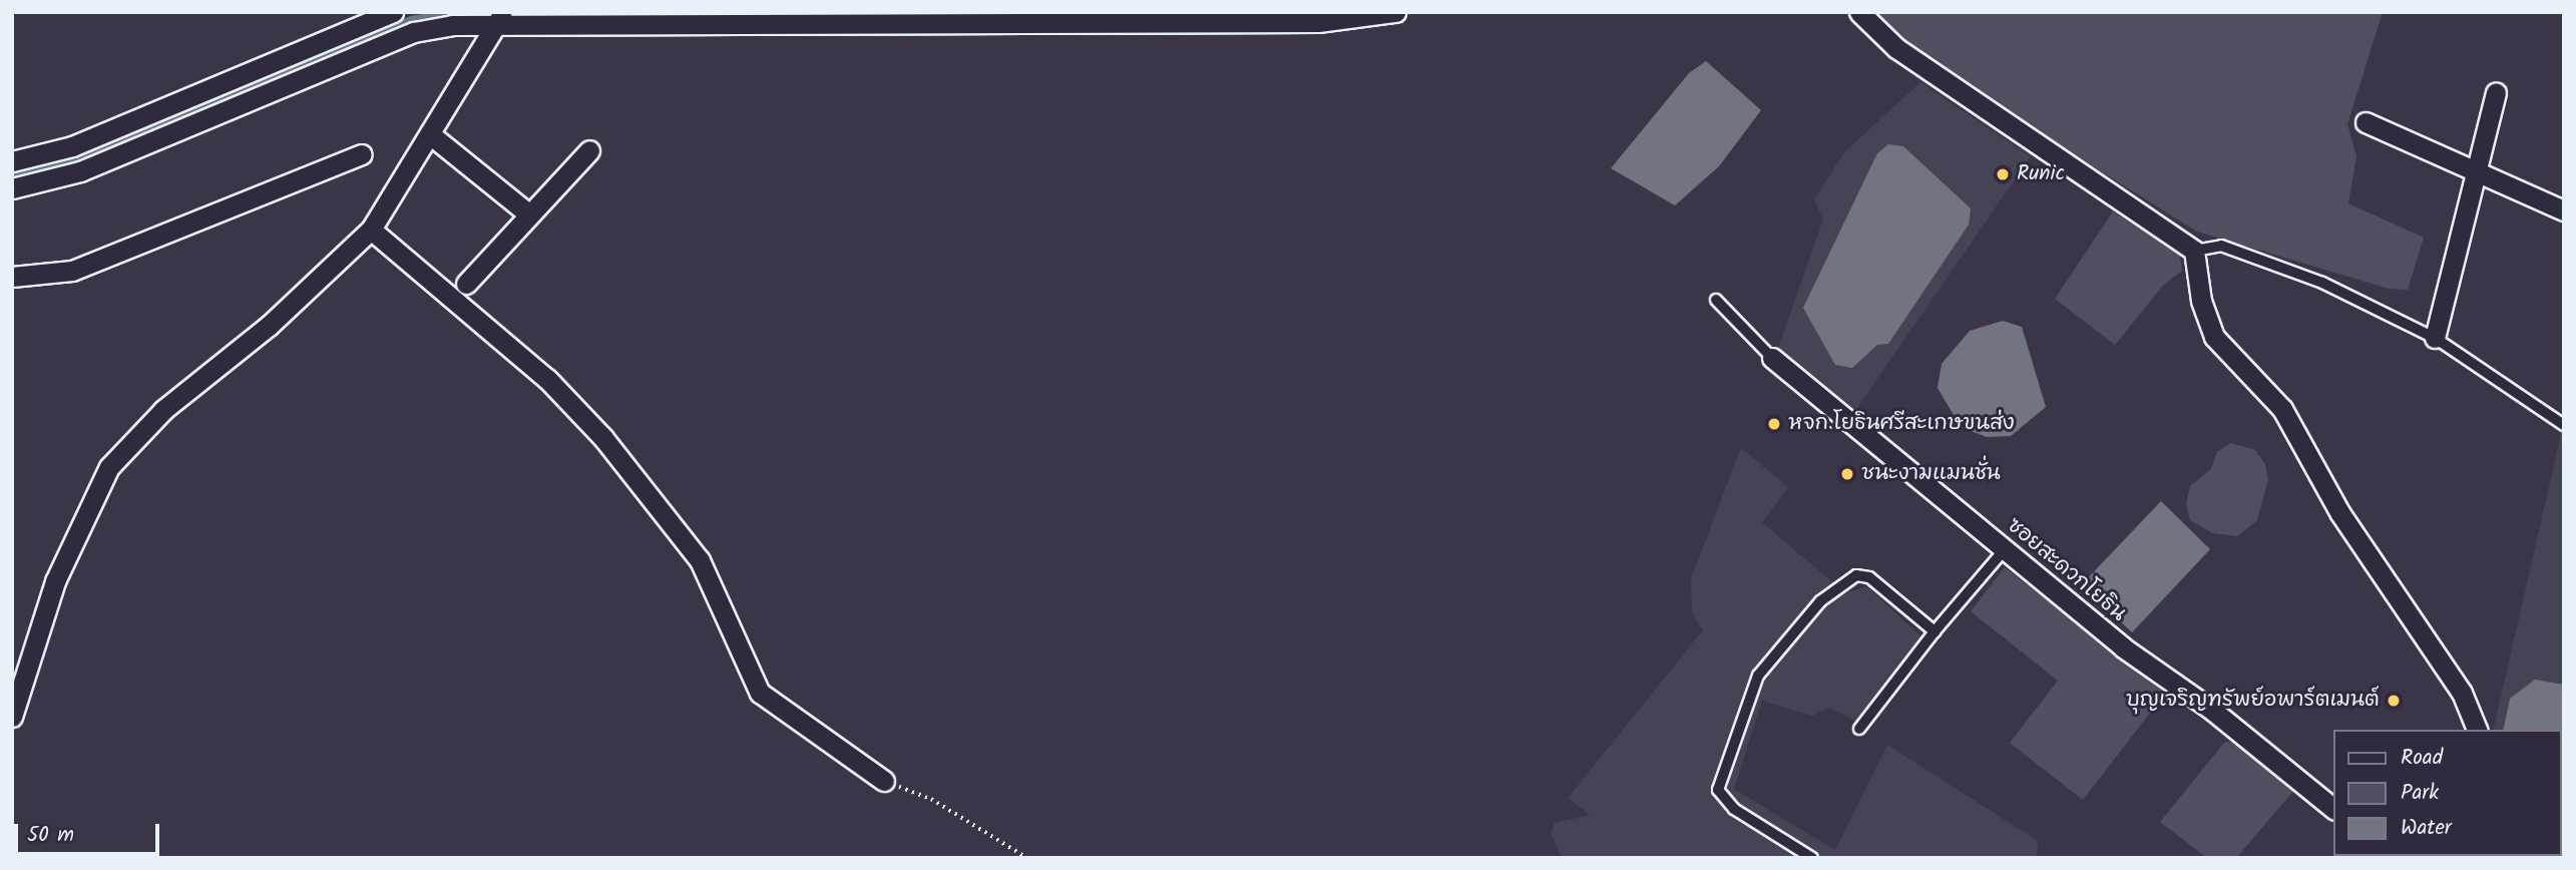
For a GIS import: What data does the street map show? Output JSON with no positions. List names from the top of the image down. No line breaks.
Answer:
{"streets":{"street":["ซอยสะดวกโยธิน"]},"places":["Runic","หจก.โยธินศรีสะเกษขนส่ง","ชนะงามแมนชั่น","บุญเจริญทรัพย์อพาร์ตเมนต์"],"legend":["Road","Park","Water"],"scale_bar":"50 m"}
